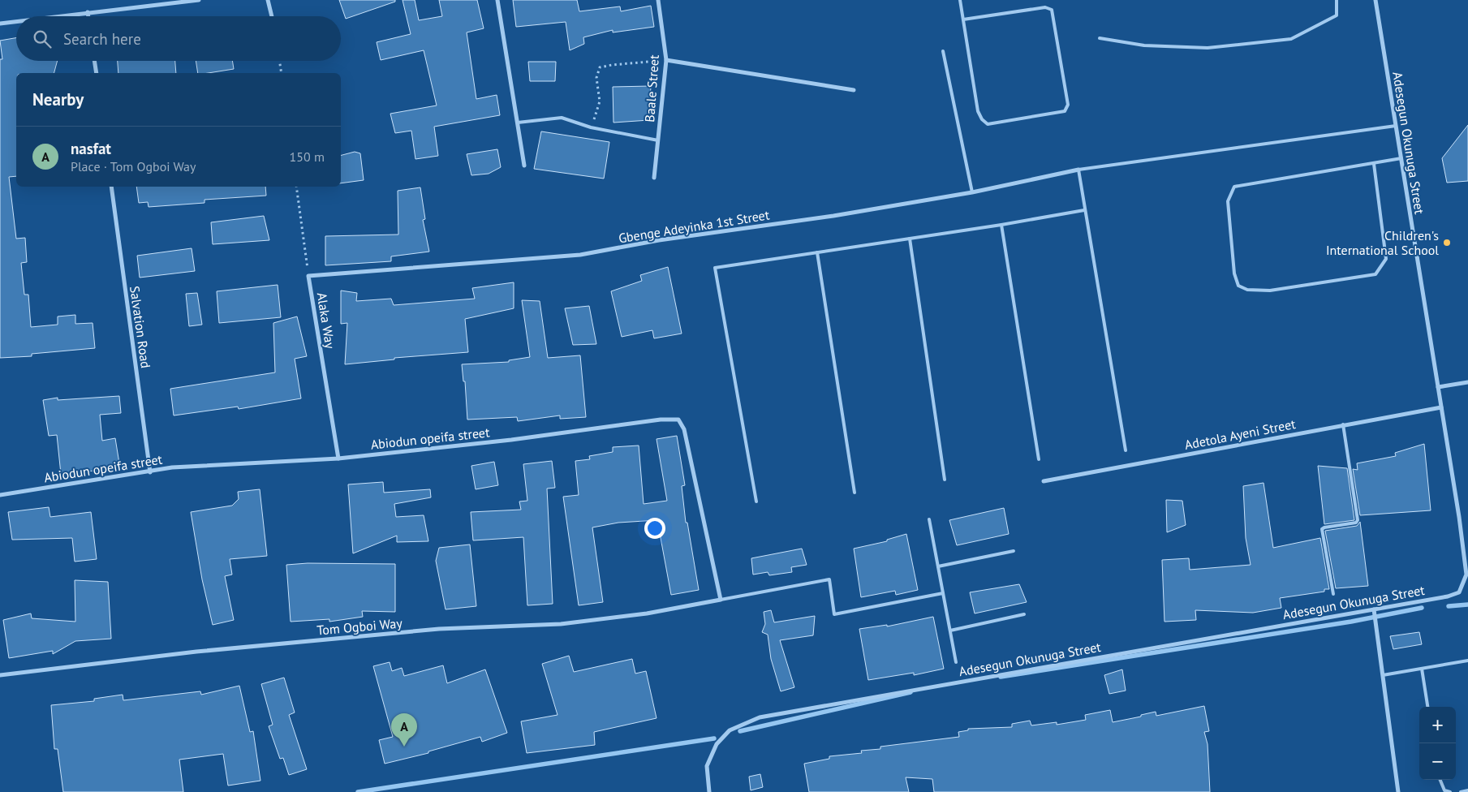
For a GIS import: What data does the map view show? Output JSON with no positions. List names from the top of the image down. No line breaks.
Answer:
{"streets":{"street":["Baale Street","Adesegun Okunuga Street","Gbenge Adeyinka 1st Street","Alaka Way","Salvation Road","Adetola Ayeni Street","Abiodun opeifa street","Tom Ogboi Way"]},"crossings":[["Adesegun Okunuga Street","Adetola Ayeni Street"],["Gbenge Adeyinka 1st Street","Alaka Way"],["Alaka Way","Abiodun opeifa street"],["Salvation Road","Abiodun opeifa street"],["Abiodun opeifa street","Tom Ogboi Way"]],"places":["Children's International School"],"page":{"search":"Search here","heading":"Nearby","list":[{"mark":"A","name":"nasfat","note":"Place · Tom Ogboi Way","value":"150 m"}],"map_buttons":["+","−"],"pins":"A"}}
